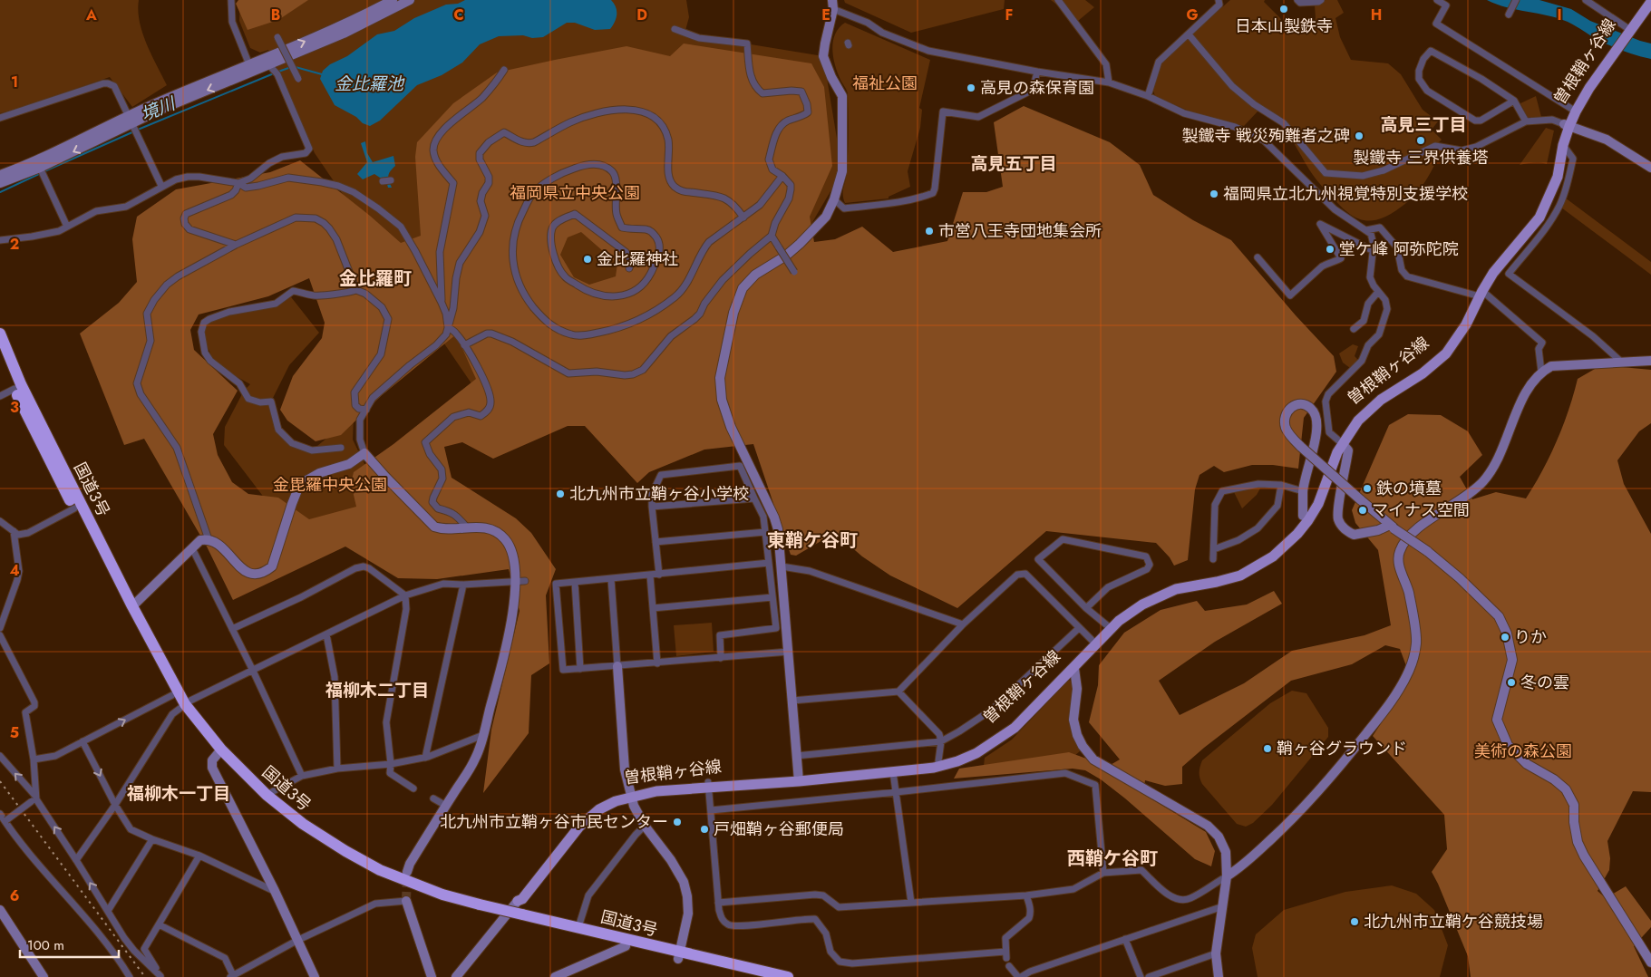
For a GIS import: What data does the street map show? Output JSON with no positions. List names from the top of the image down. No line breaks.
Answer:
{"streets":{"highway":["国道3号"],"main road":["曽根鞘ヶ谷線"]},"districts":["高見三丁目","高見五丁目","金比羅町","東鞘ケ谷町","福柳木二丁目","福柳木一丁目","西鞘ケ谷町"],"water":["金比羅池","境川"],"parks":["福祉公園","福岡県立中央公園","金毘羅中央公園","美術の森公園"],"places":["日本山製鉄寺","高見の森保育園","製鐵寺 戦災殉難者之碑","製鐵寺 三界供養塔","福岡県立北九州視覚特別支援学校","市営八王寺団地集会所","堂ケ峰 阿弥陀院","金比羅神社","鉄の墳墓","北九州市立鞘ヶ谷小学校","マイナス空間","りか","冬の雲","鞘ヶ谷グラウンド","北九州市立鞘ヶ谷市民センター","戸畑鞘ヶ谷郵便局","北九州市立鞘ケ谷競技場"],"scale_bar":"100 m","grid":{"columns":["A","B","C","D","E","F","G","H","I"],"rows":["1","2","3","4","5","6"]}}
